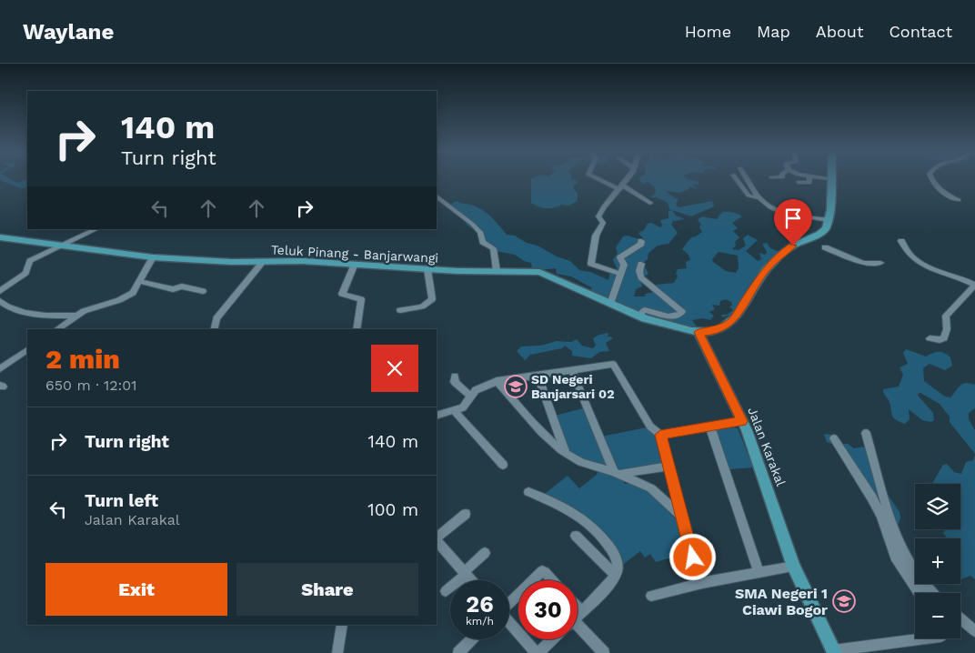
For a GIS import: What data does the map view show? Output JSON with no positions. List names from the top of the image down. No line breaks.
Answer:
{"streets":{"main road":["Teluk Pinang - Banjarwangi","Jalan Karakal"]},"crossings":[["Teluk Pinang - Banjarwangi","Jalan Karakal"]],"places":{"school or university":["SD Negeri Banjarsari 02","SMA Negeri 1 Ciawi Bogor"]},"page":{"header":"Waylane","nav":["Home","Map","About","Contact"],"turn":["140 m","Turn right"],"heading":["2 min","650 m · 12:01"],"list":[{"name":"Turn right","value":"140 m"},{"name":"Turn left","note":"Jalan Karakal","value":"100 m"}],"map_buttons":["+","−"],"buttons":["Exit","Share"],"speed":"26 km/h","limit":"30"}}
